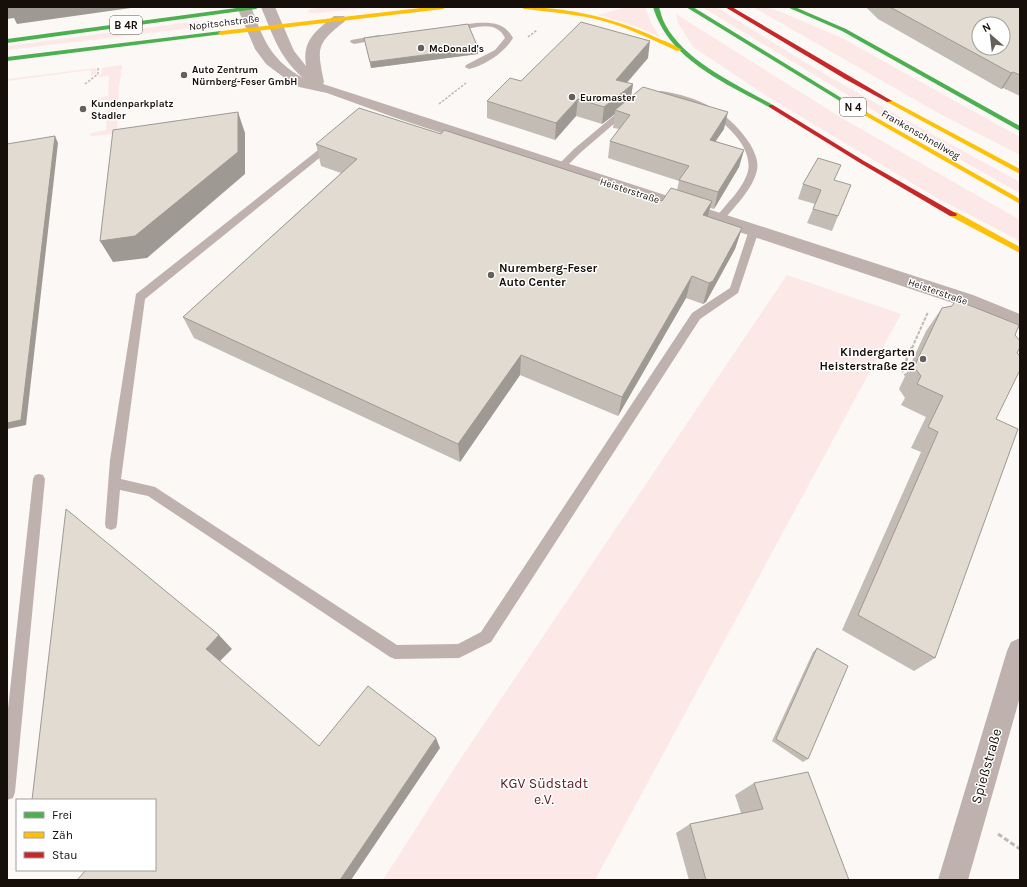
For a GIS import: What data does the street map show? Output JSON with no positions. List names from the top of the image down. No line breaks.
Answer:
{"streets":{"main road":["Nopitschstraße","B 4R","N 4","Frankenschnellweg"],"street":["Heisterstraße","Spießstraße"]},"crossings":[["Nopitschstraße","Heisterstraße"]],"parks":["KGV Südstadt e.V."],"places":["McDonald's","Auto Zentrum Nürnberg-Feser GmbH","Euromaster","Kundenparkplatz Stadler","Nuremberg-Feser Auto Center","Kindergarten Heisterstraße 22"],"legend":["Frei","Zäh","Stau"],"north":"top left"}
